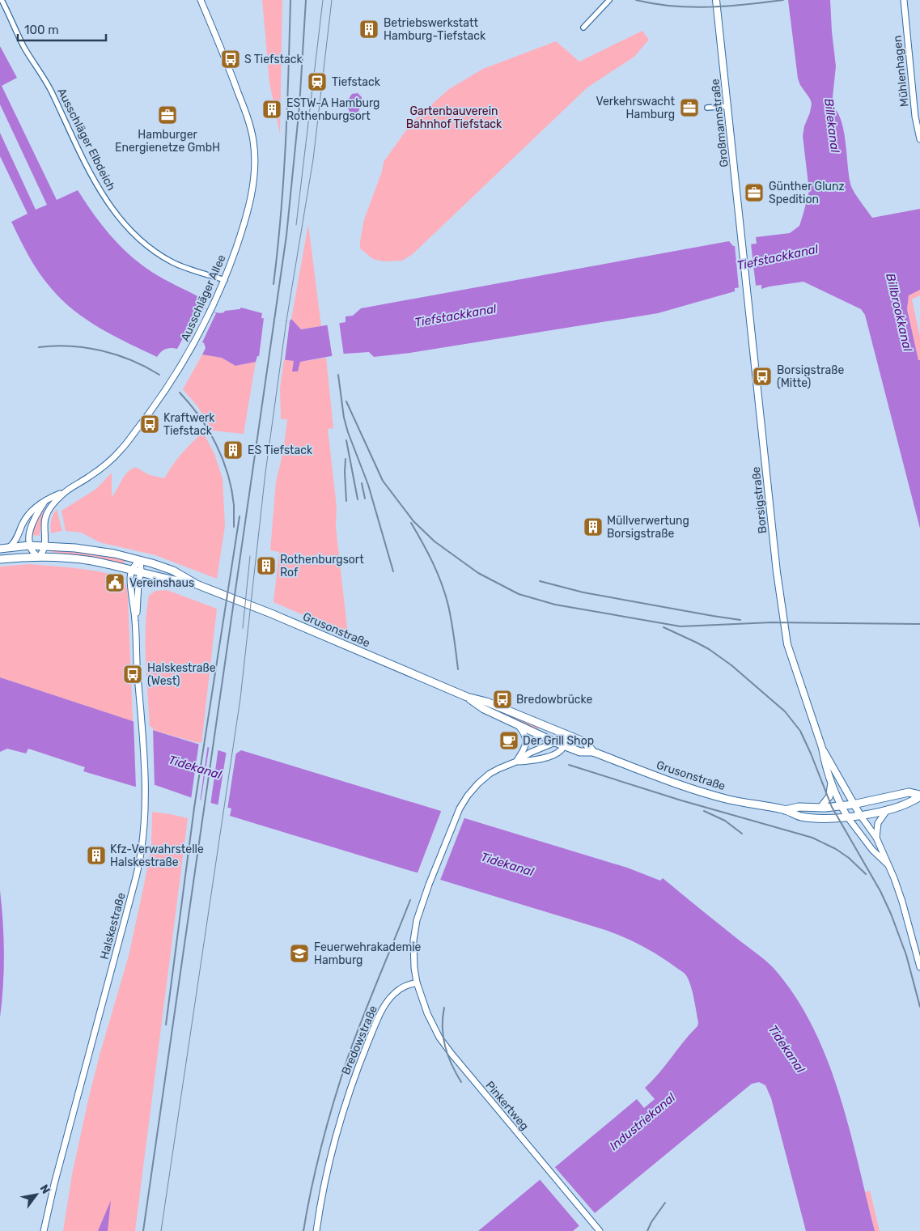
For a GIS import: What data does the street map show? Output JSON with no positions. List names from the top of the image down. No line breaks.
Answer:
{"streets":{"main road":["Großmannstraße","Borsigstraße","Grusonstraße"],"street":["Mühlenhagen","Ausschläger Elbdeich","Ausschläger Allee","Halskestraße","Bredowstraße","Pinkertweg"]},"crossings":[["Großmannstraße","Borsigstraße"],["Ausschläger Elbdeich","Ausschläger Allee"],["Ausschläger Allee","Grusonstraße"],["Borsigstraße","Grusonstraße"],["Grusonstraße","Halskestraße"],["Bredowstraße","Pinkertweg"]],"water":["Billekanal","Tiefstackkanal","Billbrookkanal","Tidekanal","Industriekanal"],"parks":["Gartenbauverein Bahnhof Tiefstack"],"places":{"building":["Betriebswerkstatt Hamburg-Tiefstack","ESTW-A Hamburg Rothenburgsort","ES Tiefstack","Müllverwertung Borsigstraße","Rothenburgsort Rof","Kfz-Verwahrstelle Halskestraße"],"bus stop":["S Tiefstack","Borsigstraße (Mitte)","Kraftwerk Tiefstack","Halskestraße (West)","Bredowbrücke"],"station":["Tiefstack"],"office":["Verkehrswacht Hamburg","Hamburger Energienetze GmbH","Günther Glunz Spedition"],"public building":["Vereinshaus"],"cafe":["Der Grill Shop"],"school or university":["Feuerwehrakademie Hamburg"]},"scale_bar":"100 m","north":"top right"}
